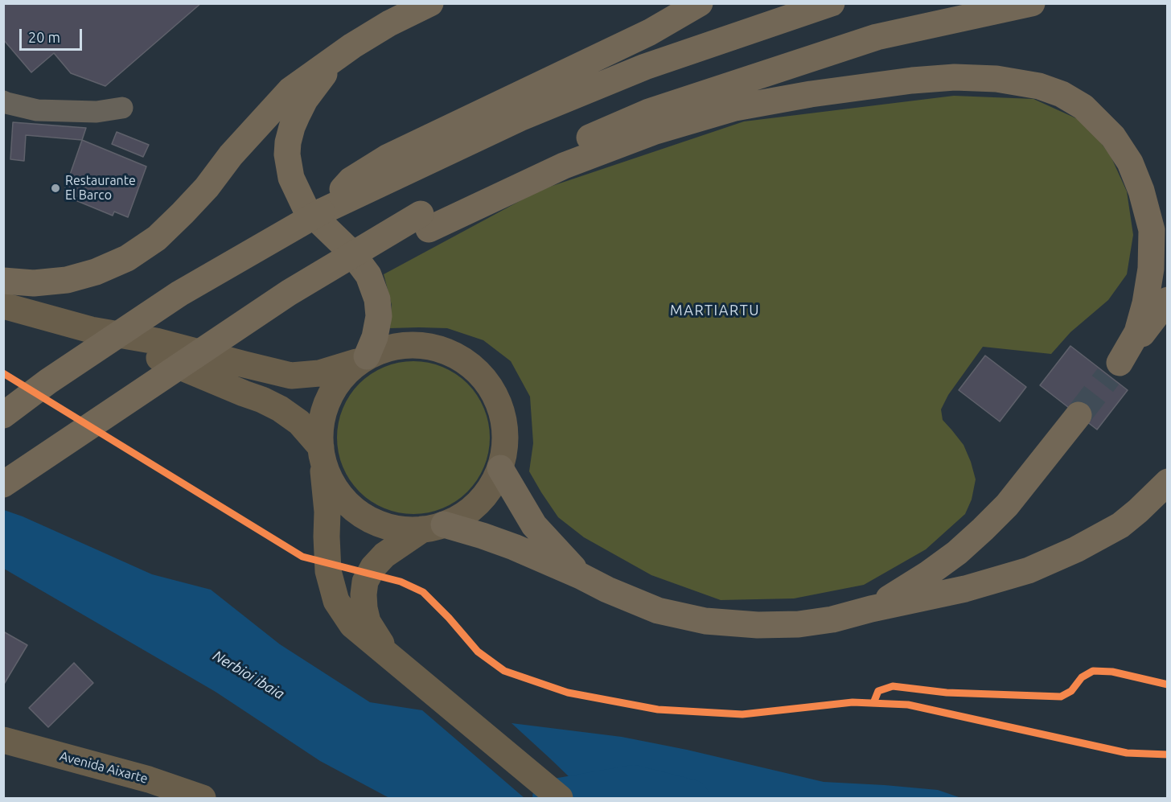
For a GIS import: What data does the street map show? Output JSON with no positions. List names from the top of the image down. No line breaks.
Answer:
{"streets":{"main road":["Avenida Aixarte"]},"districts":["MARTIARTU"],"water":["Nerbioi ibaia"],"places":["Restaurante El Barco"],"scale_bar":"20 m"}
